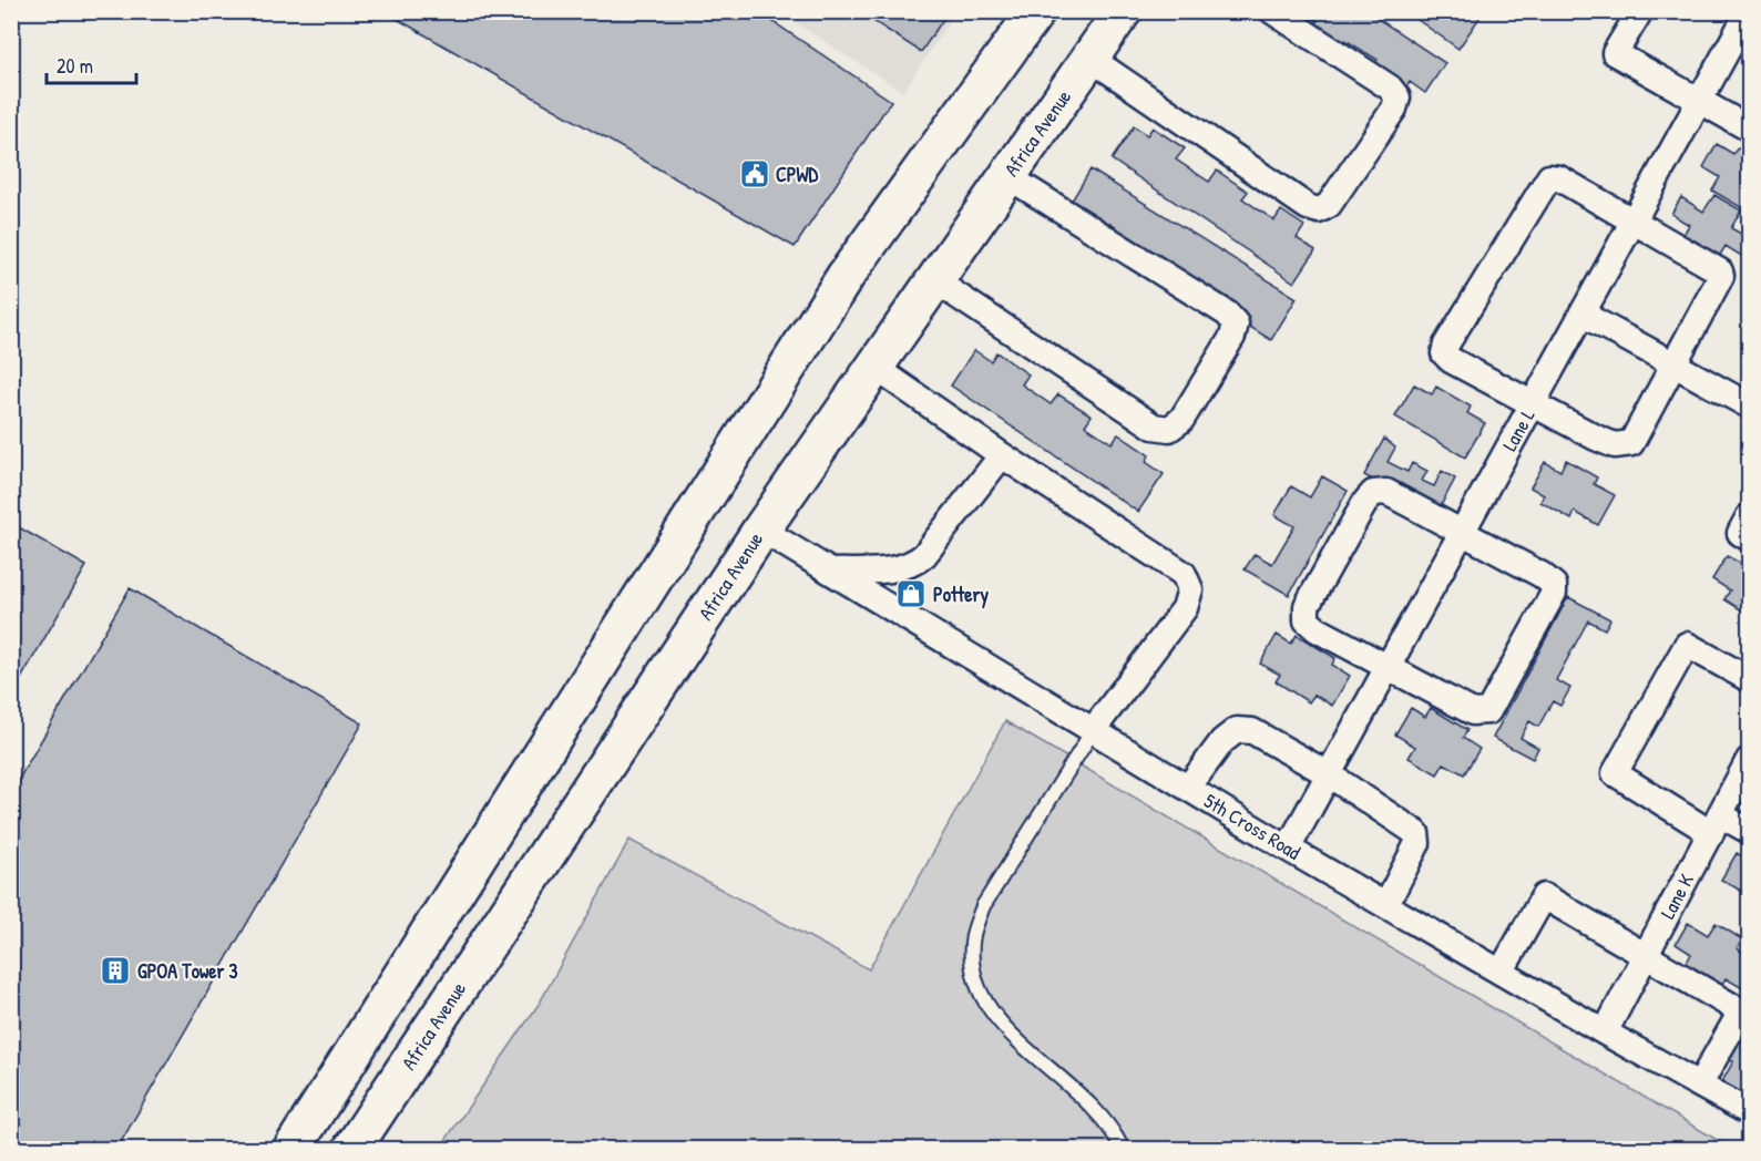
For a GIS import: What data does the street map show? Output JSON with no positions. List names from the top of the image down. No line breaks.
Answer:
{"streets":{"main road":["Africa Avenue"],"street":["Lane L","5th Cross Road","Lane K"]},"crossings":[["Africa Avenue","5th Cross Road"],["Lane L","5th Cross Road"],["5th Cross Road","Lane K"]],"places":{"public building":["CPWD"],"shop":["Pottery"],"building":["GPOA Tower 3"]},"scale_bar":"20 m"}
